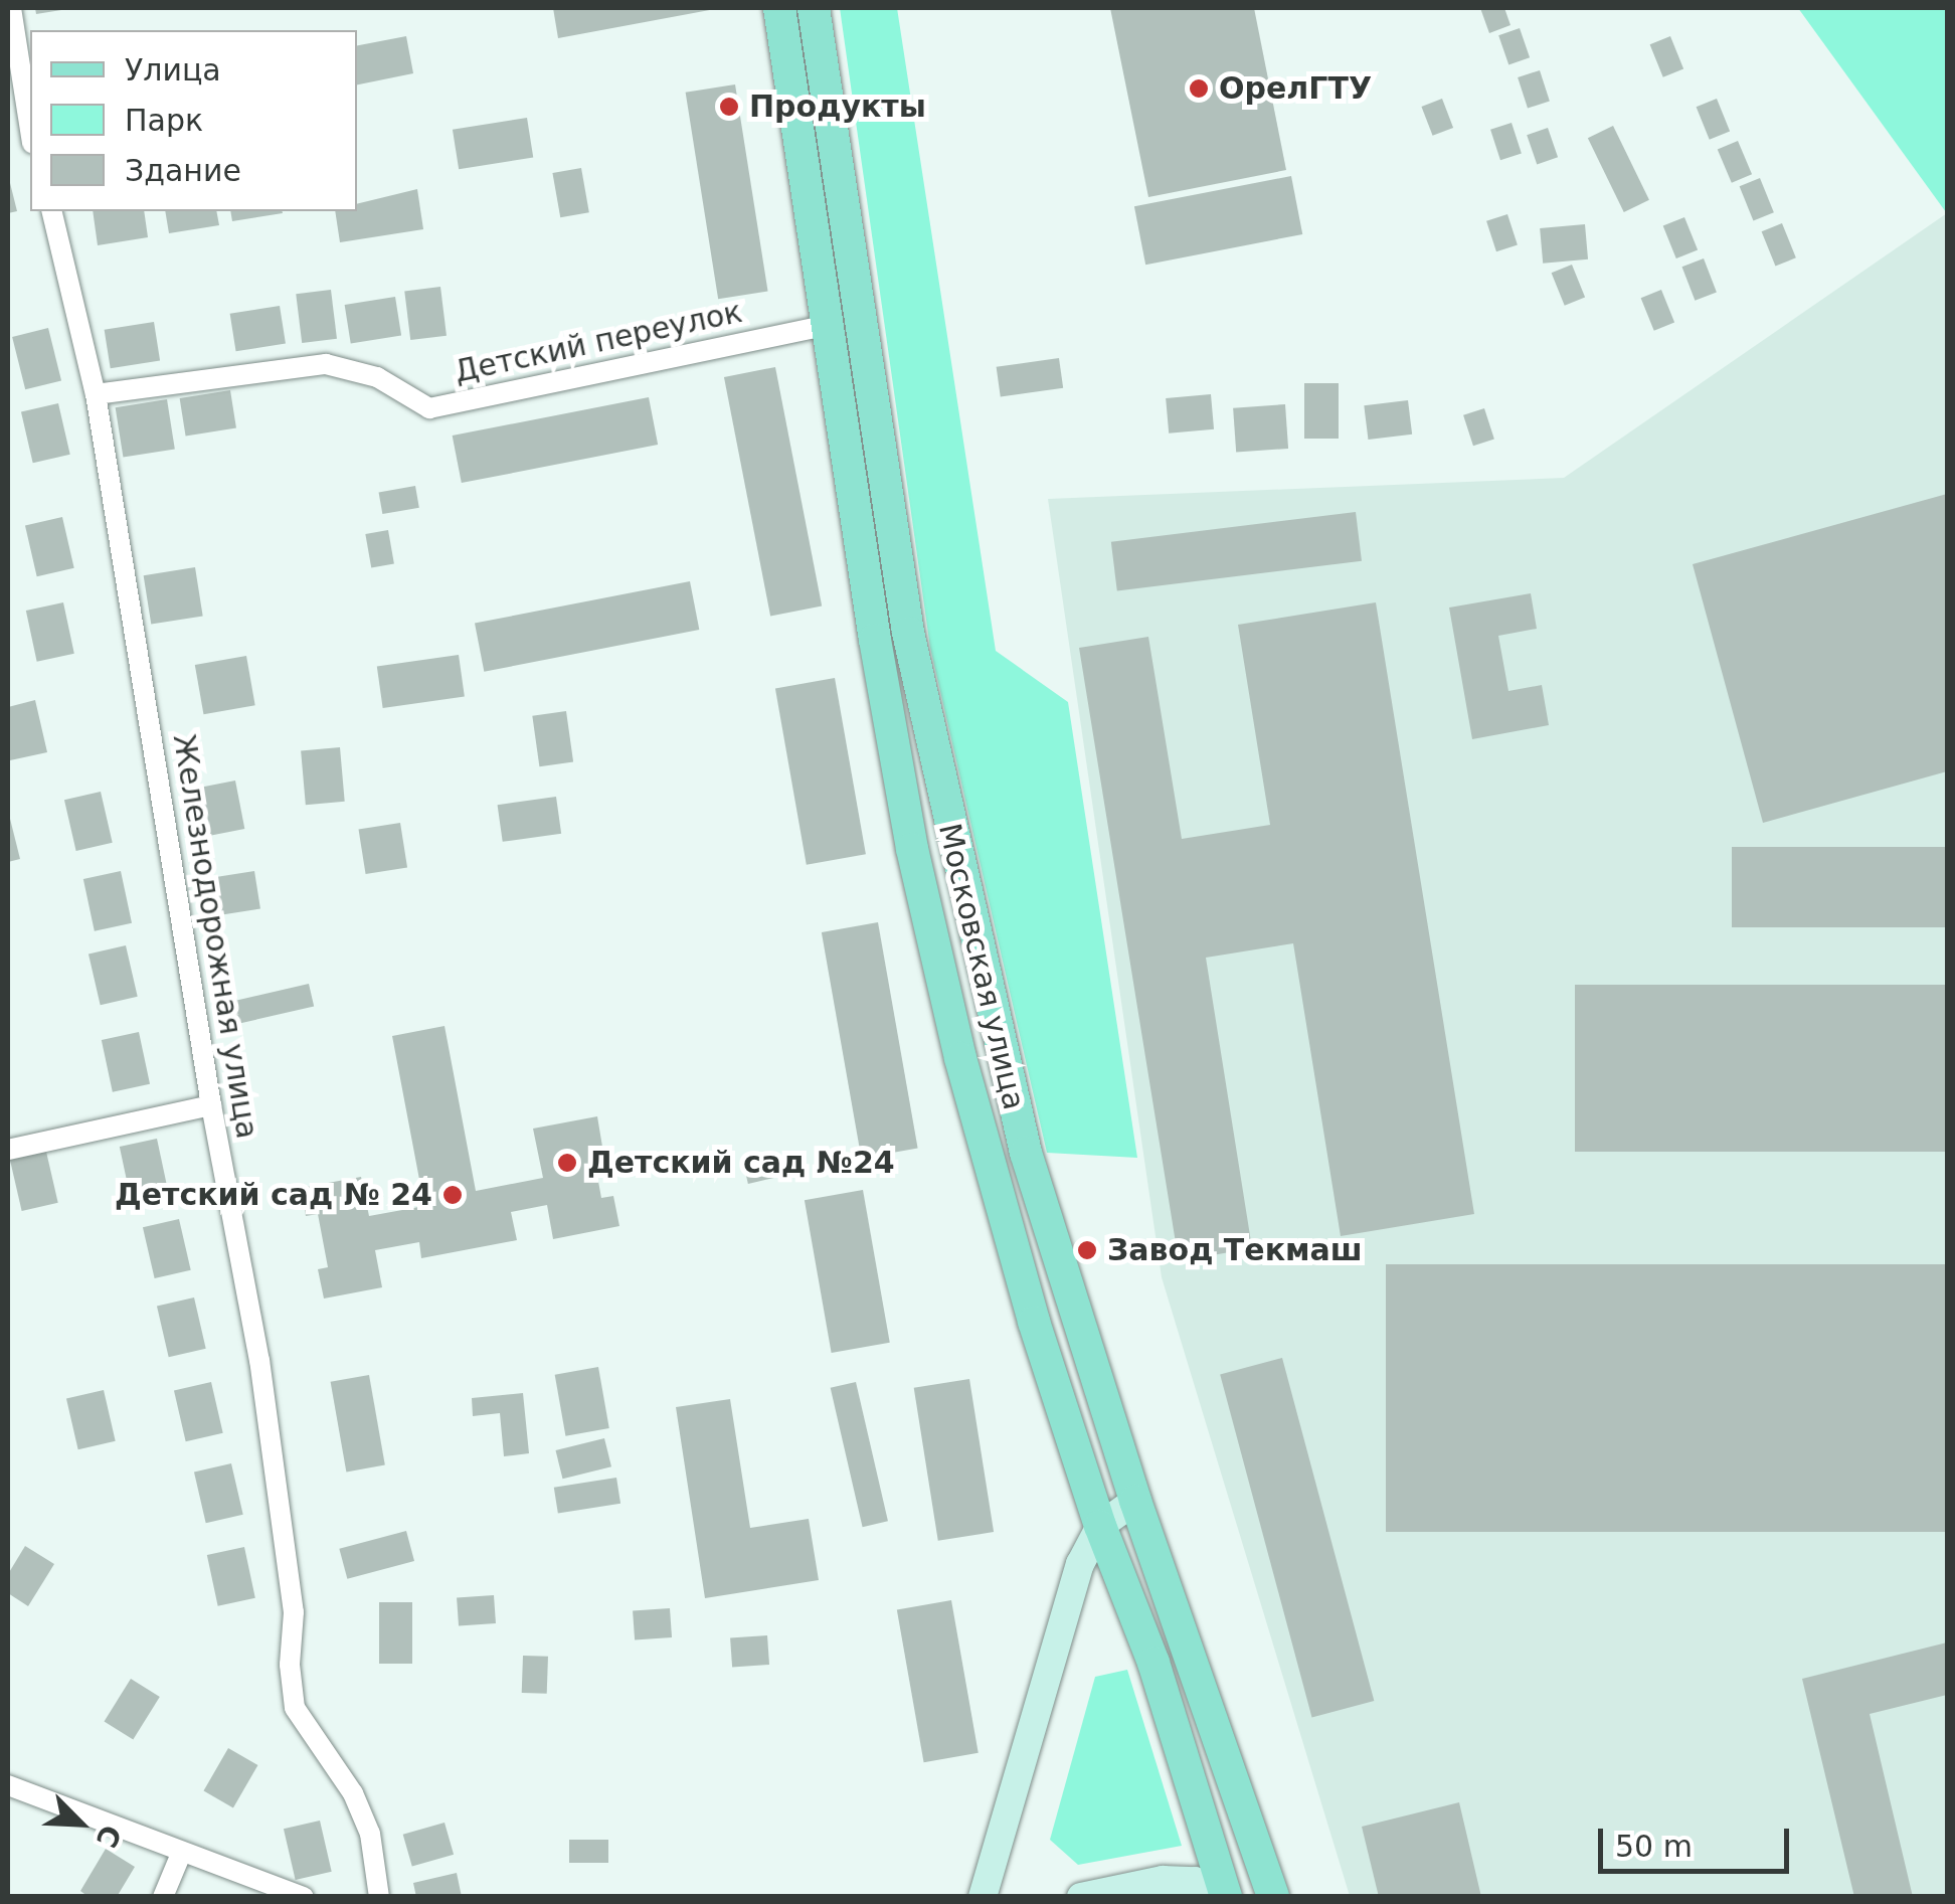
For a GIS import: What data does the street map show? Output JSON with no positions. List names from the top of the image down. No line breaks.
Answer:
{"streets":{"main road":["Московская улица"],"street":["Детский переулок","Железнодорожная улица"]},"crossings":[["Детский переулок","Железнодорожная улица"],["Детский переулок","Московская улица"]],"places":["ОрелГТУ","Продукты","Детский сад №24","Детский сад № 24","Завод Текмаш"],"legend":["Улица","Парк","Здание"],"scale_bar":"50 m","north":"bottom right"}
